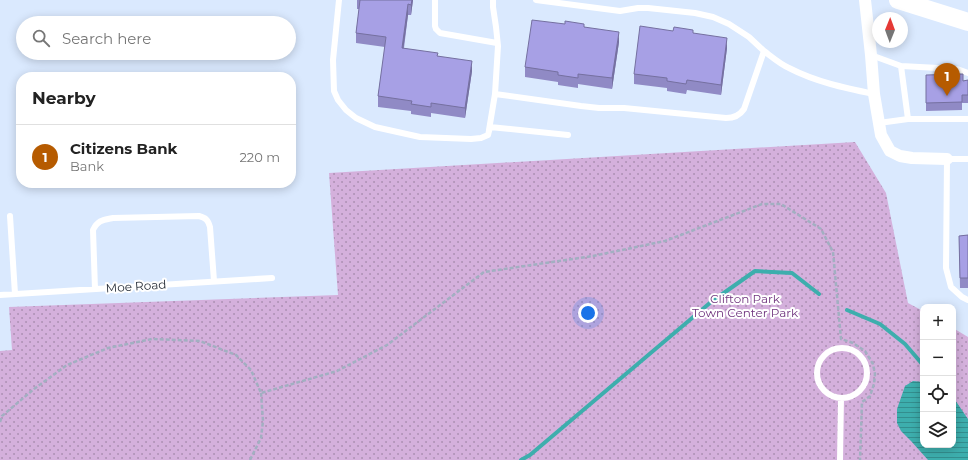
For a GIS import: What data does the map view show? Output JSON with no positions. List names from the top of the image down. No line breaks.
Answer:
{"streets":{"lane":["Moe Road"]},"parks":["Clifton Park Town Center Park"],"north":"top","page":{"search":"Search here","pins":"1","heading":"Nearby","list":[{"mark":"1","name":"Citizens Bank","note":"Bank","value":"220 m"}],"map_buttons":["+","−"]}}
